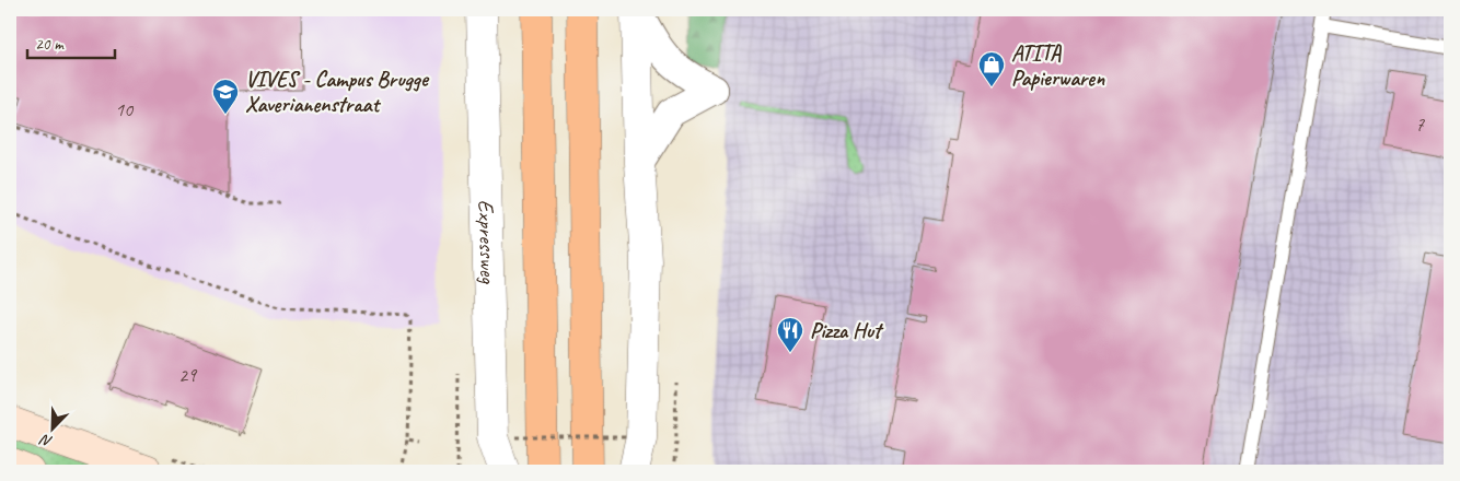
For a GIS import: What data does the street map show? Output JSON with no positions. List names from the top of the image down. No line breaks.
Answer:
{"streets":{"street":["Expressweg"]},"places":{"shop":["ATITA Papierwaren"],"school or university":["VIVES - Campus Brugge Xaverianenstraat"],"restaurant":["Pizza Hut"]},"house_numbers":["10","7","29"],"scale_bar":"20 m","north":"bottom left"}
